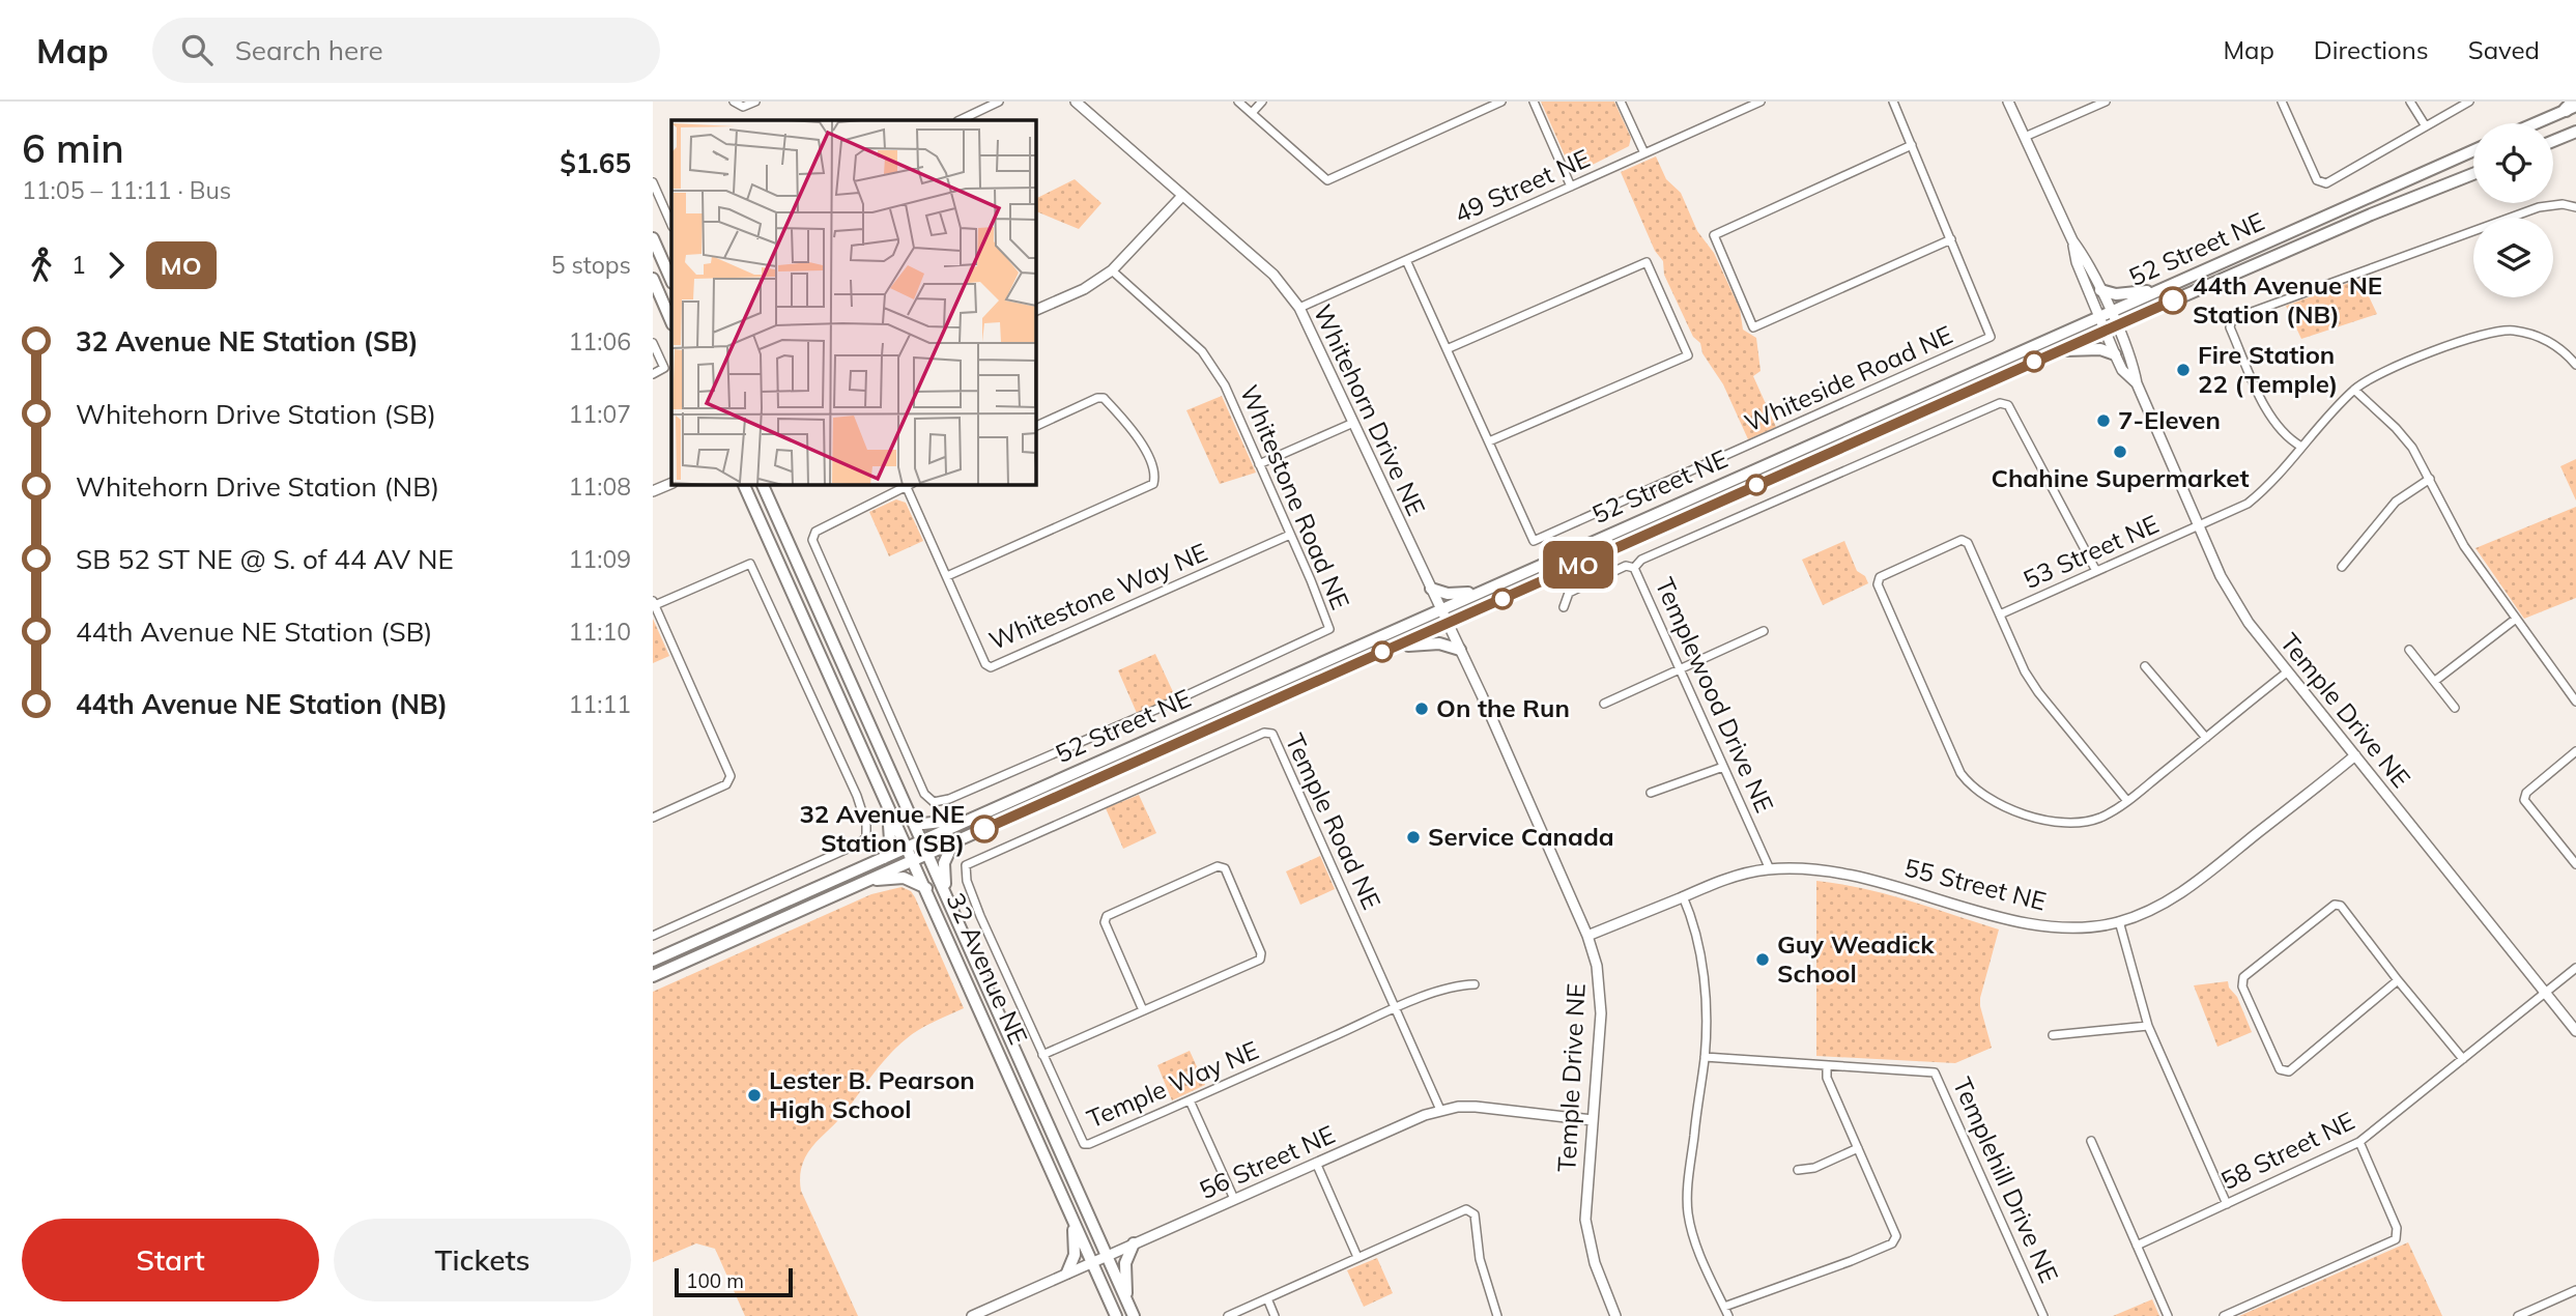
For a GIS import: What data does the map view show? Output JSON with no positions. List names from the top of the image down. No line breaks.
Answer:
{"streets":{"main road":["52 Street NE","32 Avenue NE"],"street":["49 Street NE","Whiteside Road NE","Whitehorn Drive NE","Whitestone Road NE","53 Street NE","Whitestone Way NE","Templewood Drive NE","Temple Drive NE","Temple Road NE","55 Street NE","Temple Way NE","58 Street NE","56 Street NE","Templehill Drive NE"]},"crossings":[["49 Street NE","Whiteside Road NE"],["49 Street NE","Whitehorn Drive NE"],["52 Street NE","Whitehorn Drive NE"],["52 Street NE","Temple Drive NE"],["52 Street NE","32 Avenue NE"],["Whitehorn Drive NE","Temple Drive NE"],["Whitestone Road NE","Whitestone Way NE"],["53 Street NE","Templewood Drive NE"],["53 Street NE","Temple Drive NE"],["Templewood Drive NE","55 Street NE"],["Temple Drive NE","55 Street NE"],["Temple Drive NE","58 Street NE"],["Temple Drive NE","56 Street NE"],["Temple Road NE","Temple Way NE"],["Temple Road NE","56 Street NE"],["32 Avenue NE","56 Street NE"]],"places":["44th Avenue NE Station (NB)","Fire Station 22 (Temple)","7-Eleven","Chahine Supermarket","On the Run","32 Avenue NE Station (SB)","Service Canada","Guy Weadick School","Lester B. Pearson High School"],"lines":["bus line MO"],"scale_bar":"100 m","page":{"header":"Map","search":"Search here","nav":["Map","Directions","Saved"],"heading":["6 min","11:05 – 11:11 · Bus","$1.65"],"on_map":"MO","legs":["1","MO","5 stops"],"list":[{"name":"32 Avenue NE Station (SB)","value":"11:06"},{"name":"Whitehorn Drive Station (SB)","value":"11:07"},{"name":"Whitehorn Drive Station (NB)","value":"11:08"},{"name":"SB 52 ST NE @ S. of 44 AV NE","value":"11:09"},{"name":"44th Avenue NE Station (SB)","value":"11:10"},{"name":"44th Avenue NE Station (NB)","value":"11:11"}],"buttons":["Start","Tickets"],"scale":"100 m"}}
